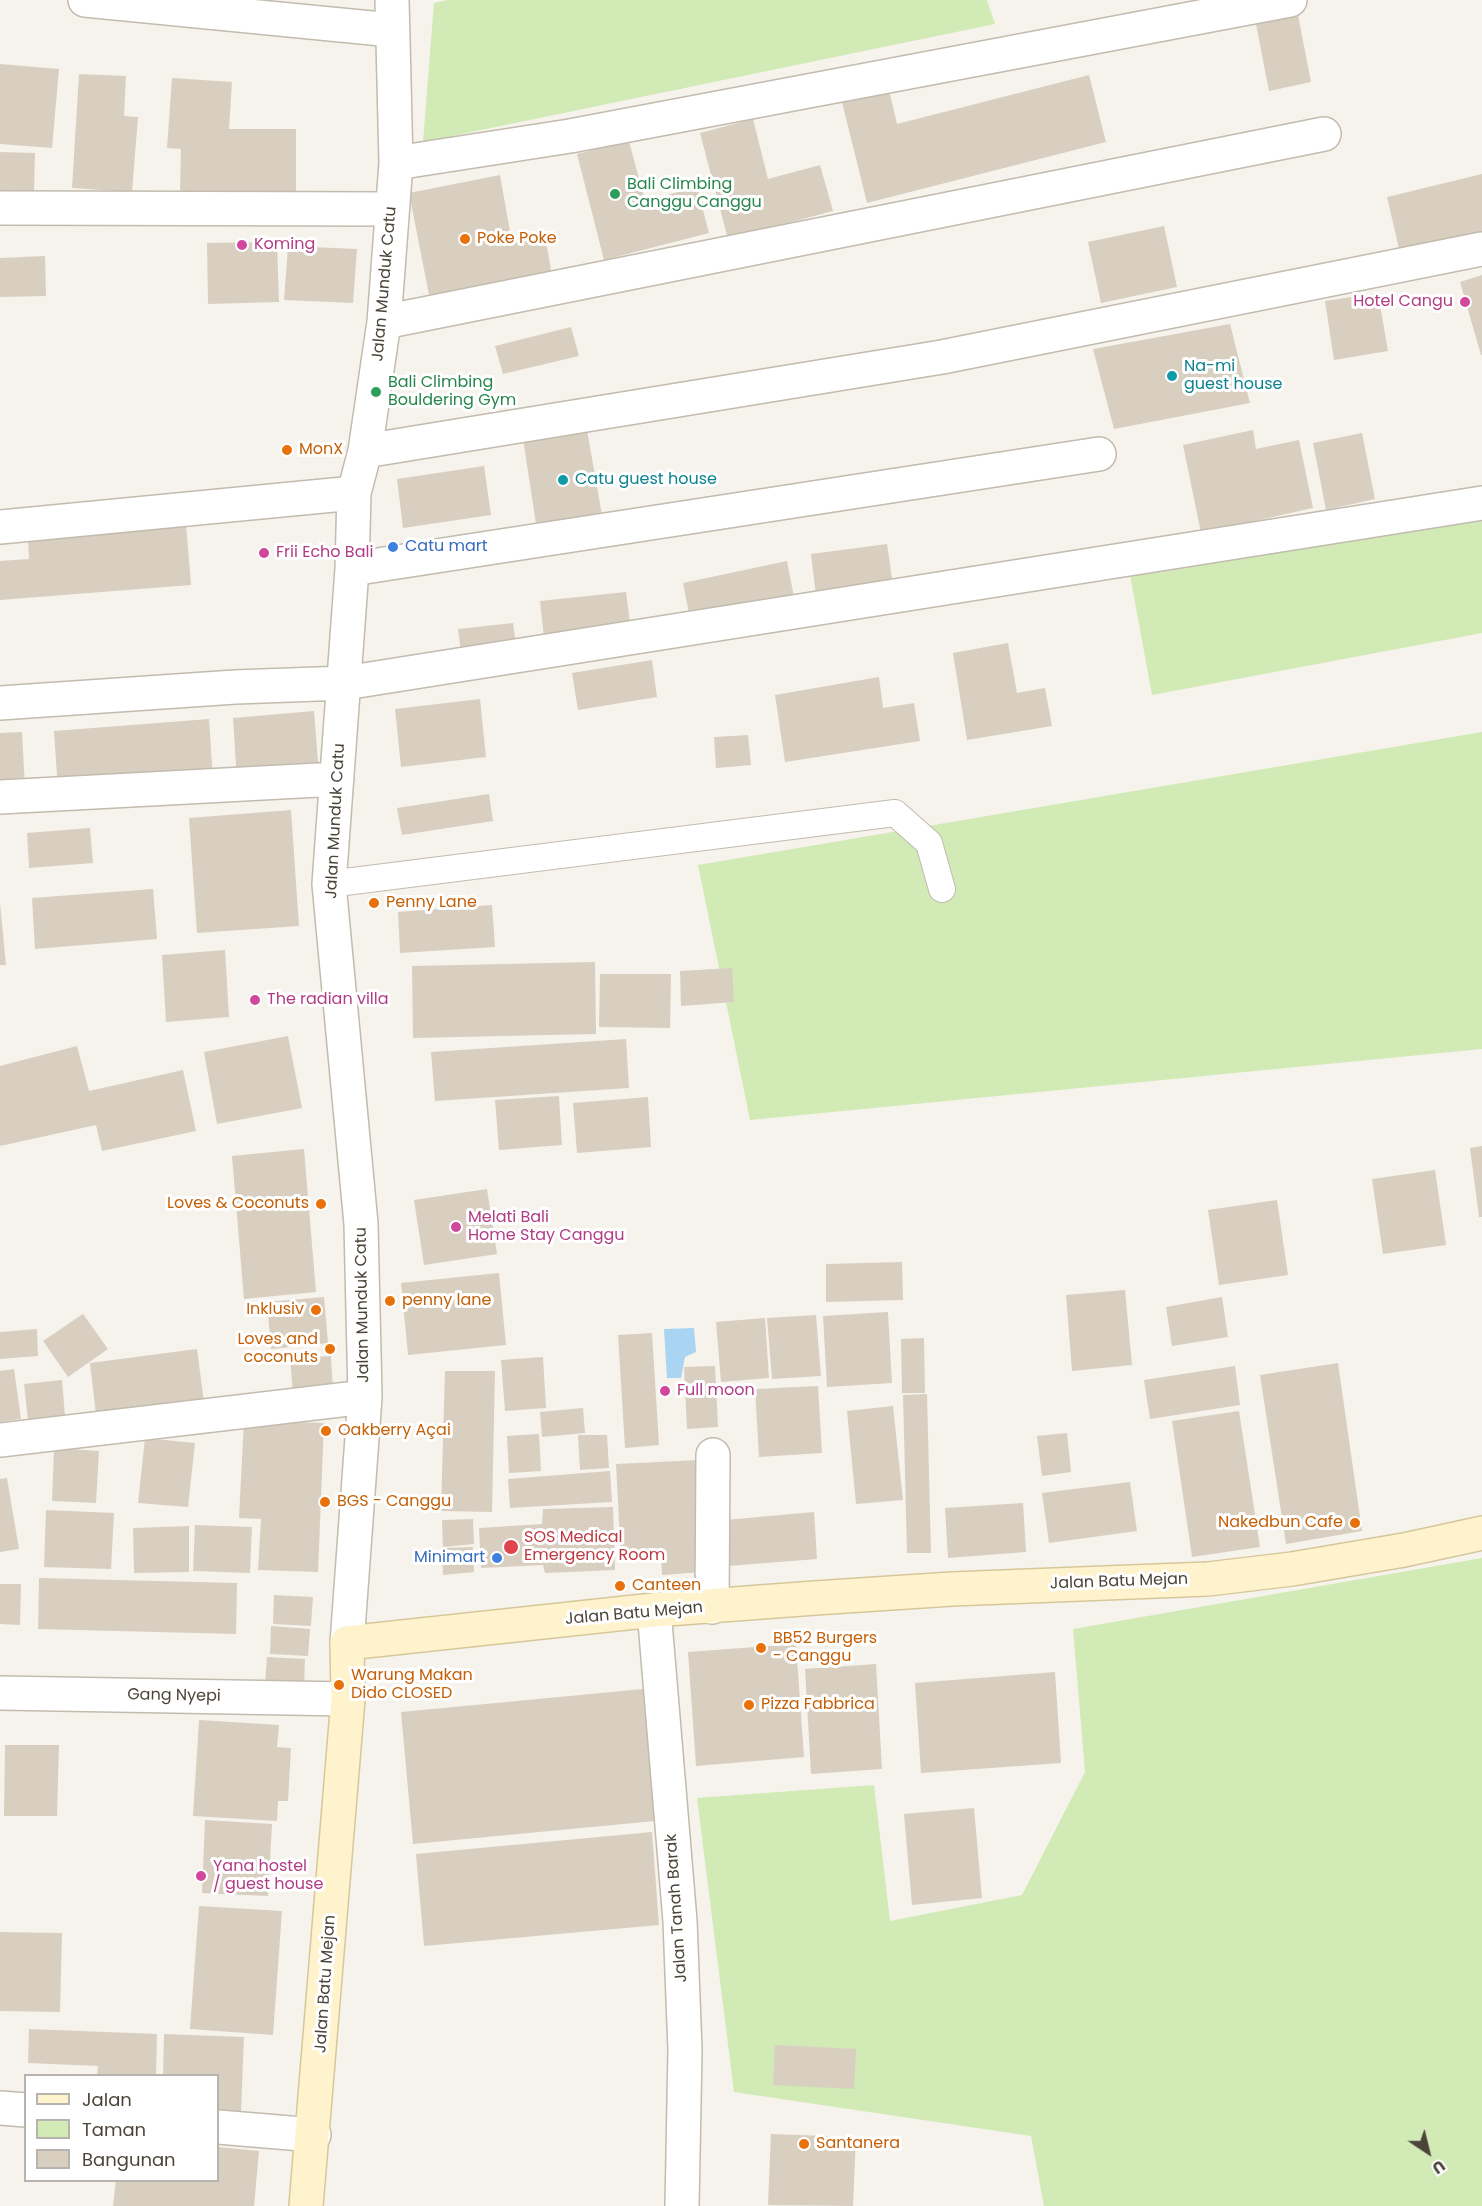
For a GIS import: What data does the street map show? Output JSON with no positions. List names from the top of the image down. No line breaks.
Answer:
{"streets":{"street":["Jalan Munduk Catu","Jalan Batu Mejan","Gang Nyepi","Jalan Tanah Barak"]},"crossings":[["Jalan Munduk Catu","Jalan Batu Mejan"],["Jalan Batu Mejan","Gang Nyepi"],["Jalan Batu Mejan","Jalan Tanah Barak"]],"places":["Bali Climbing Canggu Canggu","Poke Poke","Koming","Hotel Cangu","Na-mi guest house","Bali Climbing Bouldering Gym","MonX","Catu guest house","Catu mart","Frii Echo Bali","Penny Lane","The radian villa","Loves & Coconuts","Melati Bali Home Stay Canggu","penny lane","Inklusiv","Loves and coconuts","Full moon","Oakberry Açai","BGS - Canggu","Nakedbun Cafe","SOS Medical Emergency Room","Minimart","Canteen","BB52 Burgers - Canggu","Warung Makan Dido CLOSED","Pizza Fabbrica","Yana hostel / guest house","Santanera"],"legend":["Jalan","Taman","Bangunan"],"north":"bottom right"}
